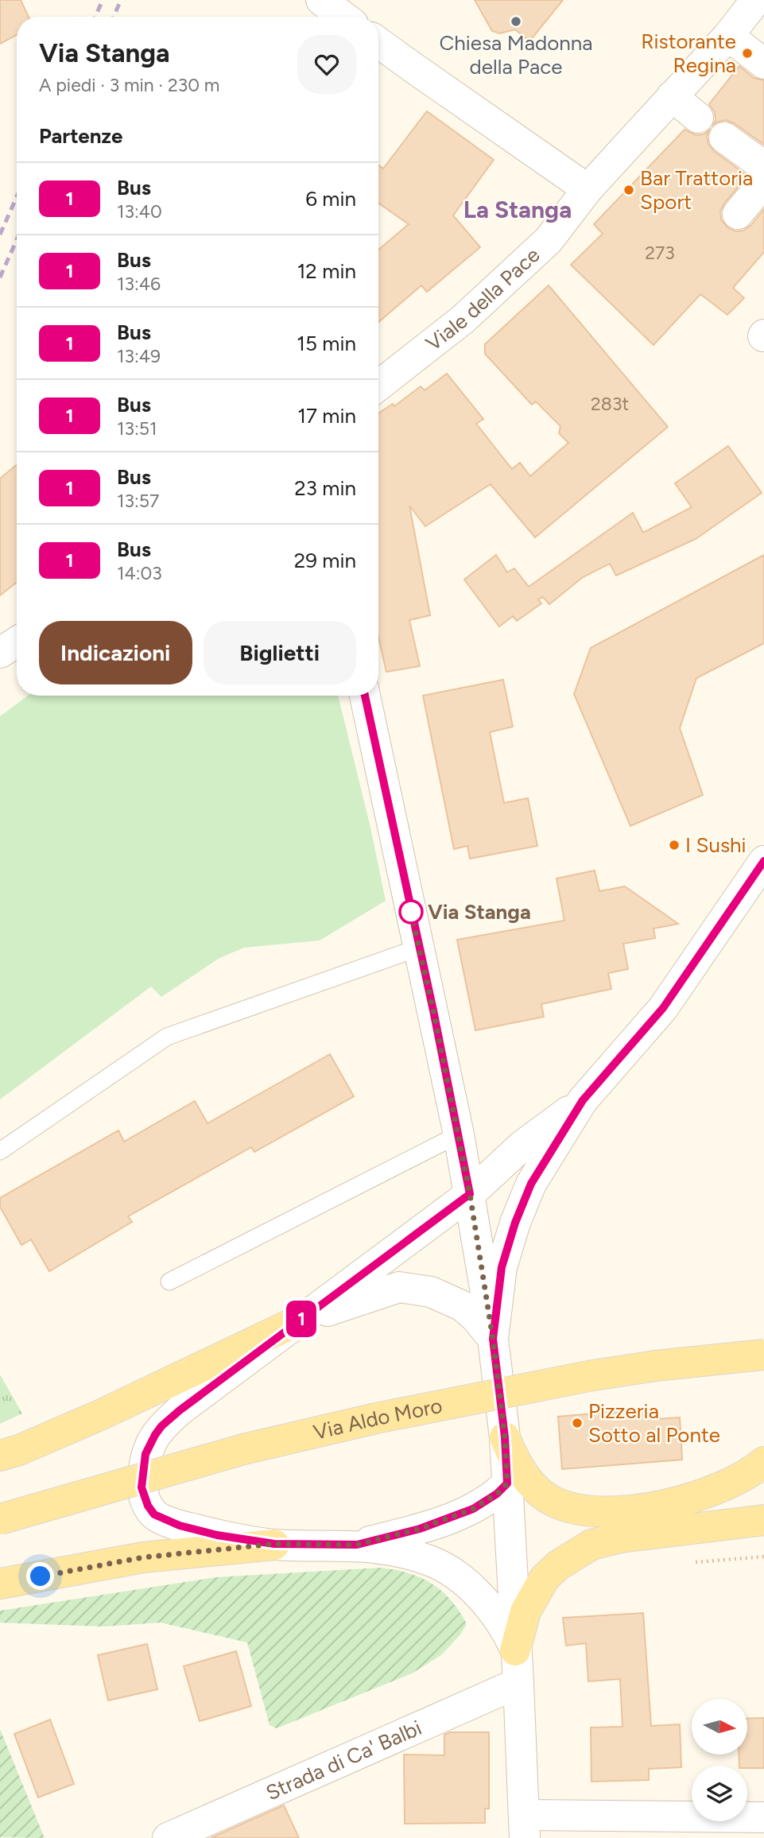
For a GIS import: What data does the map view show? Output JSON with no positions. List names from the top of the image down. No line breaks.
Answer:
{"streets":{"main road":["Viale della Pace","Via Aldo Moro","Strada di Ca' Balbi"]},"districts":["La Stanga"],"places":["Chiesa Madonna della Pace","Ristorante Regina","Bar Trattoria Sport","I Sushi","Via Stanga","Pizzeria Sotto al Ponte"],"lines":["bus line 1"],"house_numbers":["273","283t"],"north":"right","page":{"on_map":"1","heading":[["Via Stanga","A piedi · 3 min · 230 m"],"Partenze"],"list":[{"mark":"1","name":"Bus","note":"13:40","value":"6 min"},{"mark":"1","name":"Bus","note":"13:46","value":"12 min"},{"mark":"1","name":"Bus","note":"13:49","value":"15 min"},{"mark":"1","name":"Bus","note":"13:51","value":"17 min"},{"mark":"1","name":"Bus","note":"13:57","value":"23 min"},{"mark":"1","name":"Bus","note":"14:03","value":"29 min"}],"buttons":["Indicazioni","Biglietti"]}}
